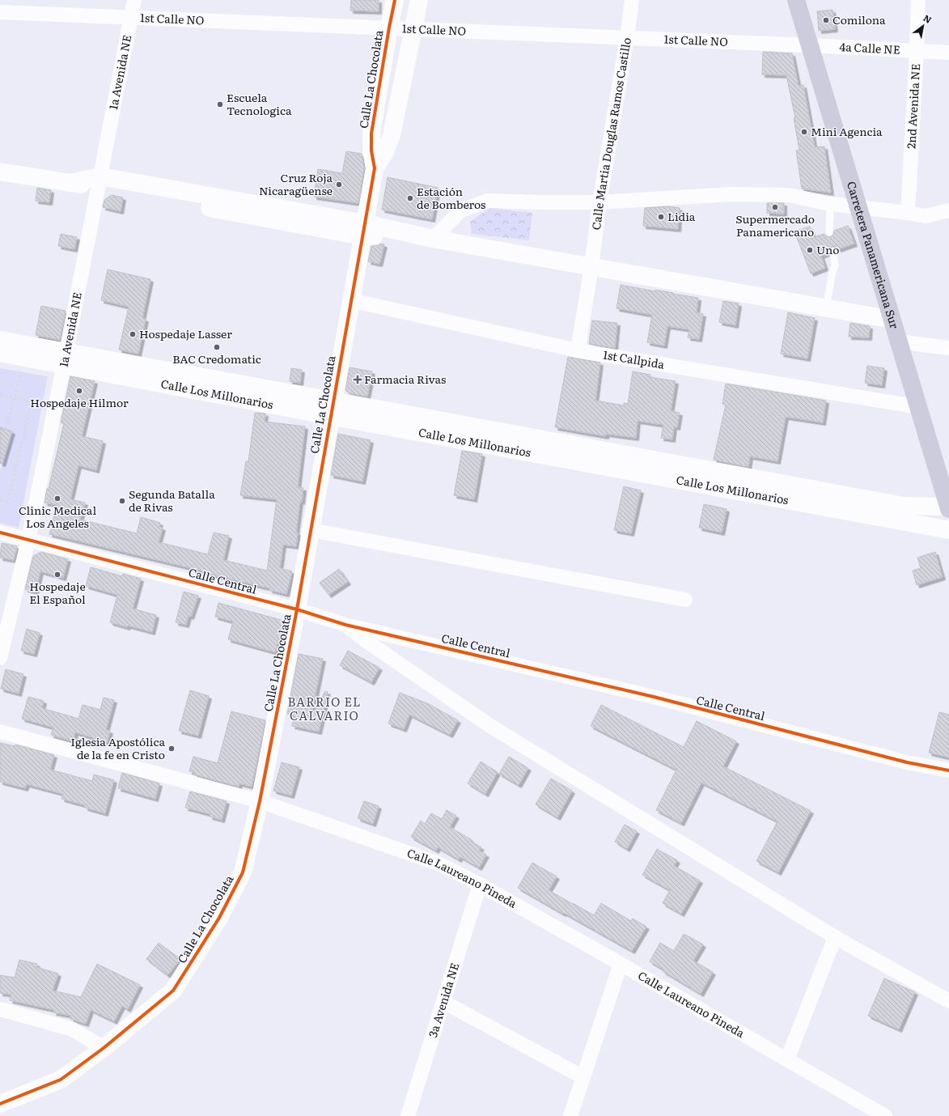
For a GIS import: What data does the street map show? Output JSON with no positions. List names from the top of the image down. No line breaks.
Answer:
{"streets":{"highway":["Carretera Panamericana Sur"],"street":["1st Calle NO","4a Calle NE","1a Avenida NE","Calle La Chocolata","2nd Avenida NE","Calle Martia Douglas Ramos Castillo","1st Callpida","Calle Los Millonarios","Calle Central","Calle Laureano Pineda","3a Avenida NE"]},"crossings":[["1st Calle NO","4a Calle NE"],["1st Calle NO","1a Avenida NE"],["1st Calle NO","Calle La Chocolata"],["1st Calle NO","Calle Martia Douglas Ramos Castillo"],["1st Calle NO","Carretera Panamericana Sur"],["4a Calle NE","2nd Avenida NE"],["4a Calle NE","Carretera Panamericana Sur"],["1a Avenida NE","Calle Los Millonarios"],["1a Avenida NE","Calle Central"],["Calle La Chocolata","1st Callpida"],["Calle La Chocolata","Calle Los Millonarios"],["Calle La Chocolata","Calle Central"],["Calle La Chocolata","Calle Laureano Pineda"],["Calle Martia Douglas Ramos Castillo","1st Callpida"],["Carretera Panamericana Sur","1st Callpida"],["Carretera Panamericana Sur","Calle Los Millonarios"],["Calle Laureano Pineda","3a Avenida NE"]],"districts":["BARRIO EL CALVARIO"],"places":{"other":["Comilona","Escuela Tecnologica","Mini Agencia","Cruz Roja Nicaragüense","Estación de Bomberos","Supermercado Panamericano","Lidia","Uno","Hospedaje Lasser","BAC Credomatic","Hospedaje Hilmor","Clinic Medical Los Angeles","Segunda Batalla de Rivas","Hospedaje El Español","Iglesia Apostólica de la fe en Cristo"],"health":["Farmacia Rivas"]},"north":"top right"}
